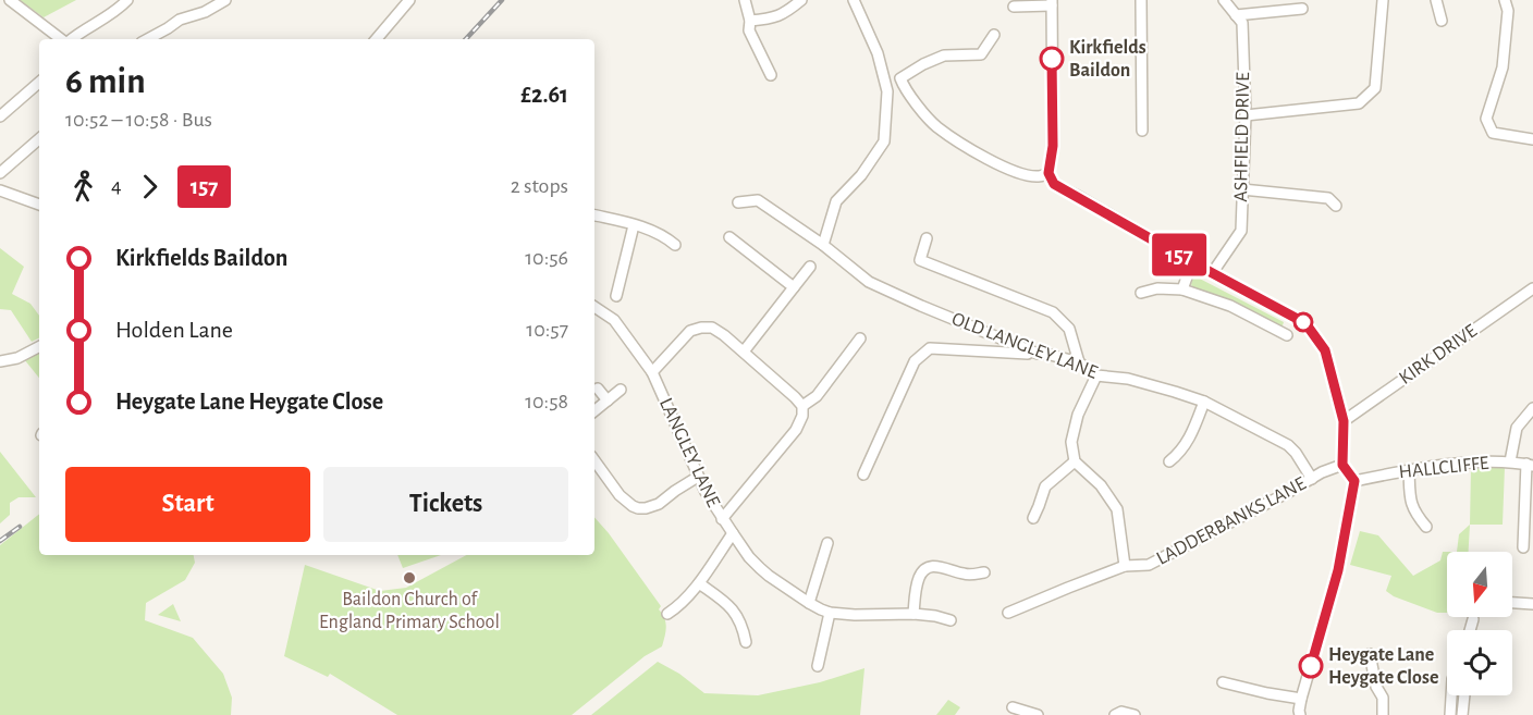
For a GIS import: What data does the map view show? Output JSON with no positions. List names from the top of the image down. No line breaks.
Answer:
{"streets":{"street":["ASHFIELD DRIVE","OLD LANGLEY LANE","KIRK DRIVE","LANGLEY LANE","HALLCLIFFE","LADDERBANKS LANE"]},"crossings":[["OLD LANGLEY LANE","LADDERBANKS LANE"]],"places":["Kirkfields Baildon","Baildon Church of England Primary School","Heygate Lane Heygate Close"],"lines":["bus line 157"],"north":"bottom","page":{"on_map":"157","heading":["6 min","10:52 – 10:58 · Bus","£2.61"],"legs":["4","157","2 stops"],"list":[{"name":"Kirkfields Baildon","value":"10:56"},{"name":"Holden Lane","value":"10:57"},{"name":"Heygate Lane Heygate Close","value":"10:58"}],"buttons":["Start","Tickets"]}}
